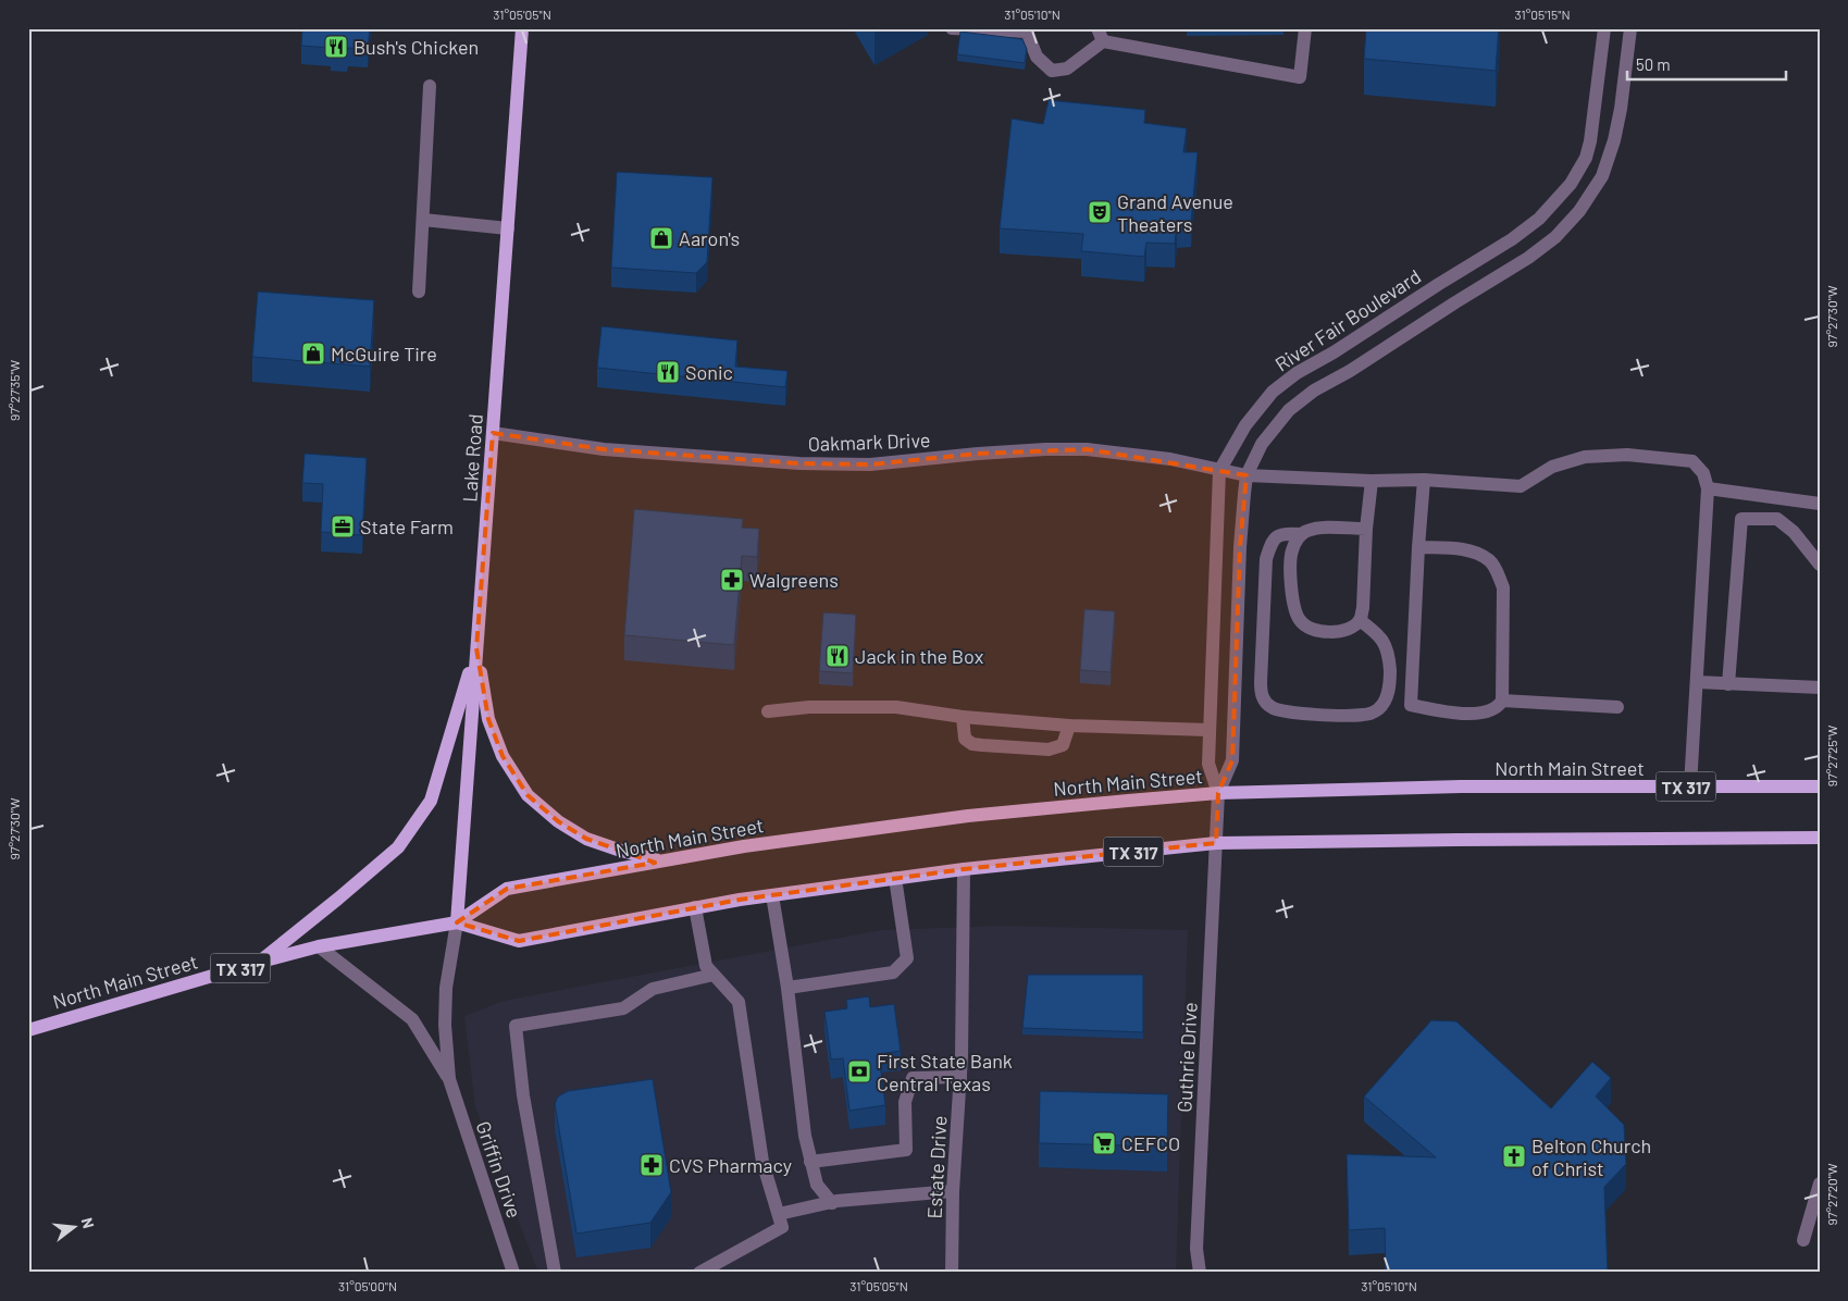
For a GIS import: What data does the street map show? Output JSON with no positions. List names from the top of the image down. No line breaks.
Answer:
{"streets":{"main road":["Lake Road","North Main Street","TX 317"],"street":["River Fair Boulevard","Oakmark Drive","Guthrie Drive","Estate Drive","Griffin Drive"]},"crossings":[["River Fair Boulevard","Oakmark Drive"],["River Fair Boulevard","North Main Street"],["River Fair Boulevard","Guthrie Drive"],["Oakmark Drive","Lake Road"],["Lake Road","North Main Street"],["Lake Road","Griffin Drive"],["North Main Street","Guthrie Drive"],["North Main Street","Estate Drive"],["North Main Street","Griffin Drive"]],"places":{"restaurant":["Bush's Chicken","Sonic","Jack in the Box"],"theatre":["Grand Avenue Theaters"],"shop":["Aaron's","McGuire Tire"],"office":["State Farm"],"pharmacy":["Walgreens","CVS Pharmacy"],"bank":["First State Bank Central Texas"],"supermarket":["CEFCO"],"church":["Belton Church of Christ"]},"scale_bar":"50 m","north":"right","coordinates":["31°05'05\"N","31°05'10\"N","31°05'15\"N","97°27'30\"W","97°27'35\"W","97°27'25\"W","97°27'20\"W","31°05'00\"N"]}
